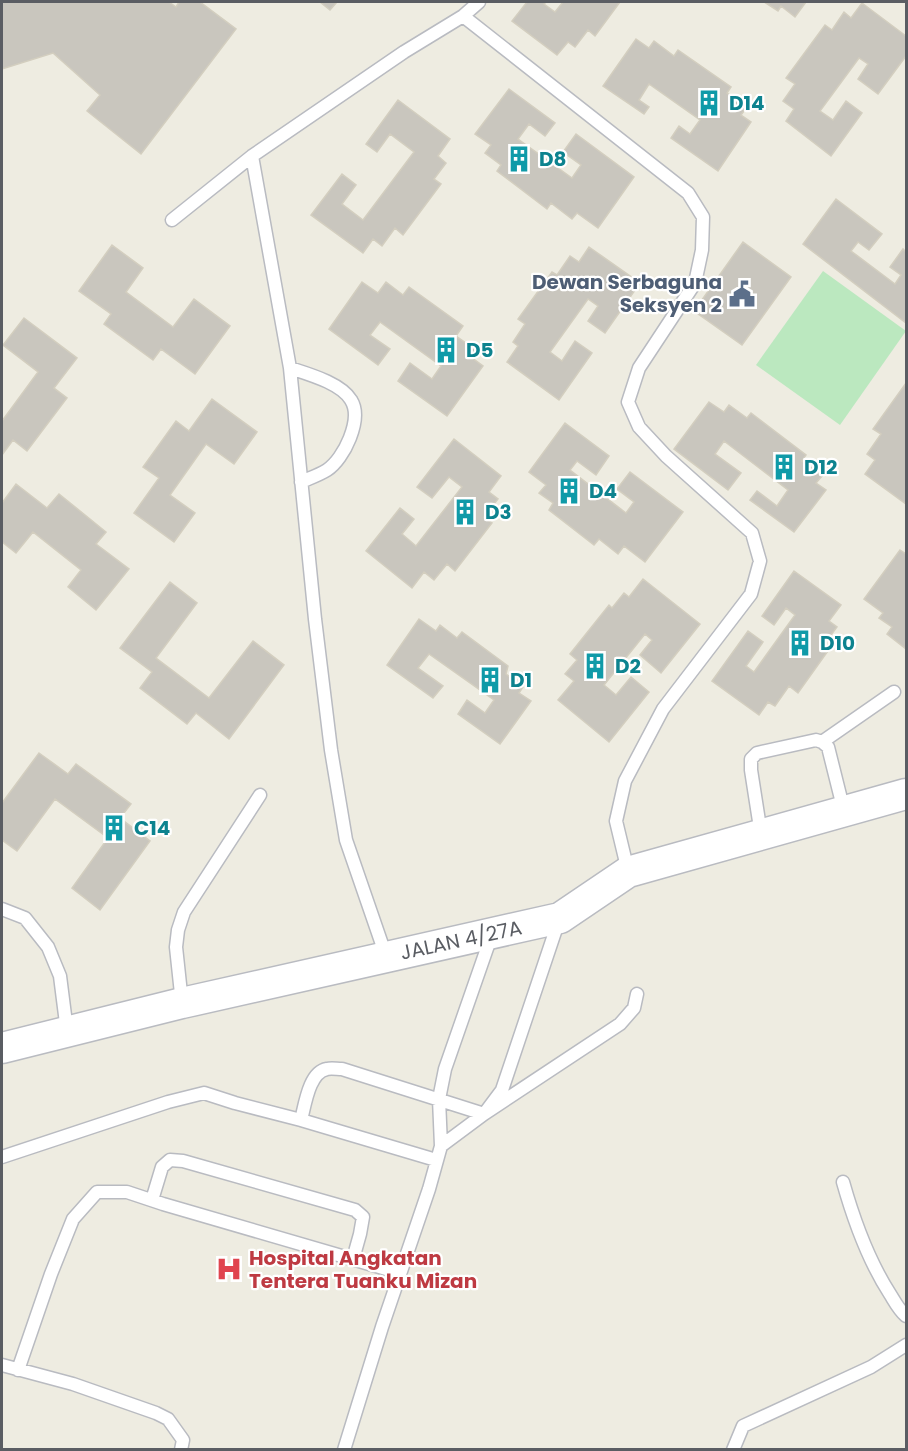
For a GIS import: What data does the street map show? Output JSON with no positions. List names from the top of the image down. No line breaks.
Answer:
{"streets":{"street":["JALAN 4/27A"]},"places":{"building":["D14","D8","D5","D12","D4","D3","D10","D2","D1","C14"],"public building":["Dewan Serbaguna Seksyen 2"],"hospital":["Hospital Angkatan Tentera Tuanku Mizan"]}}
